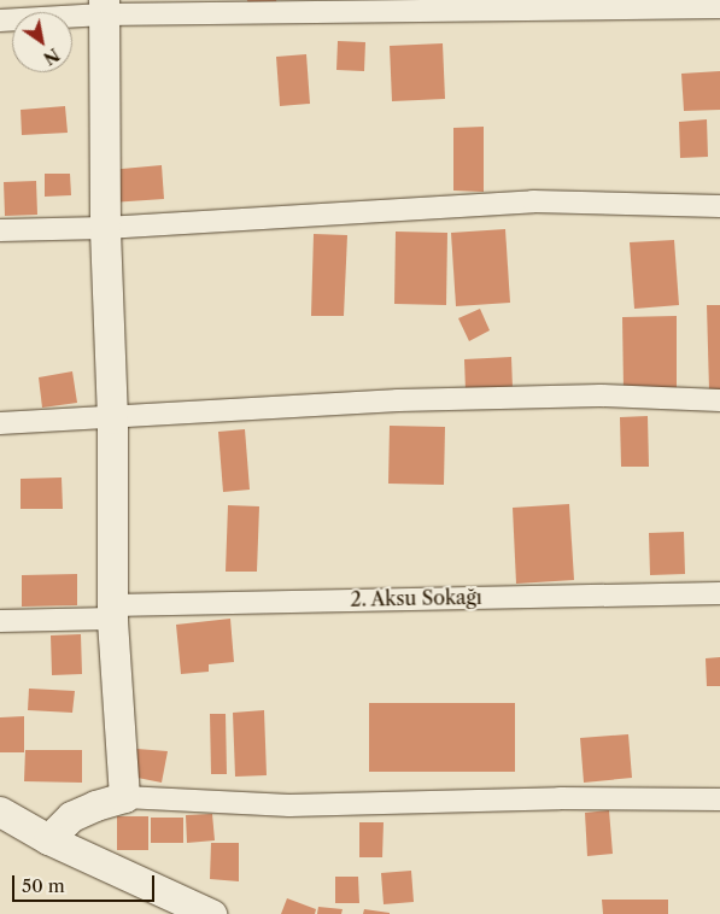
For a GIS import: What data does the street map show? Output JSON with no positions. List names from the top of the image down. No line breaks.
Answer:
{"streets":{"street":["2. Aksu Sokağı"]},"scale_bar":"50 m","north":"bottom right"}
